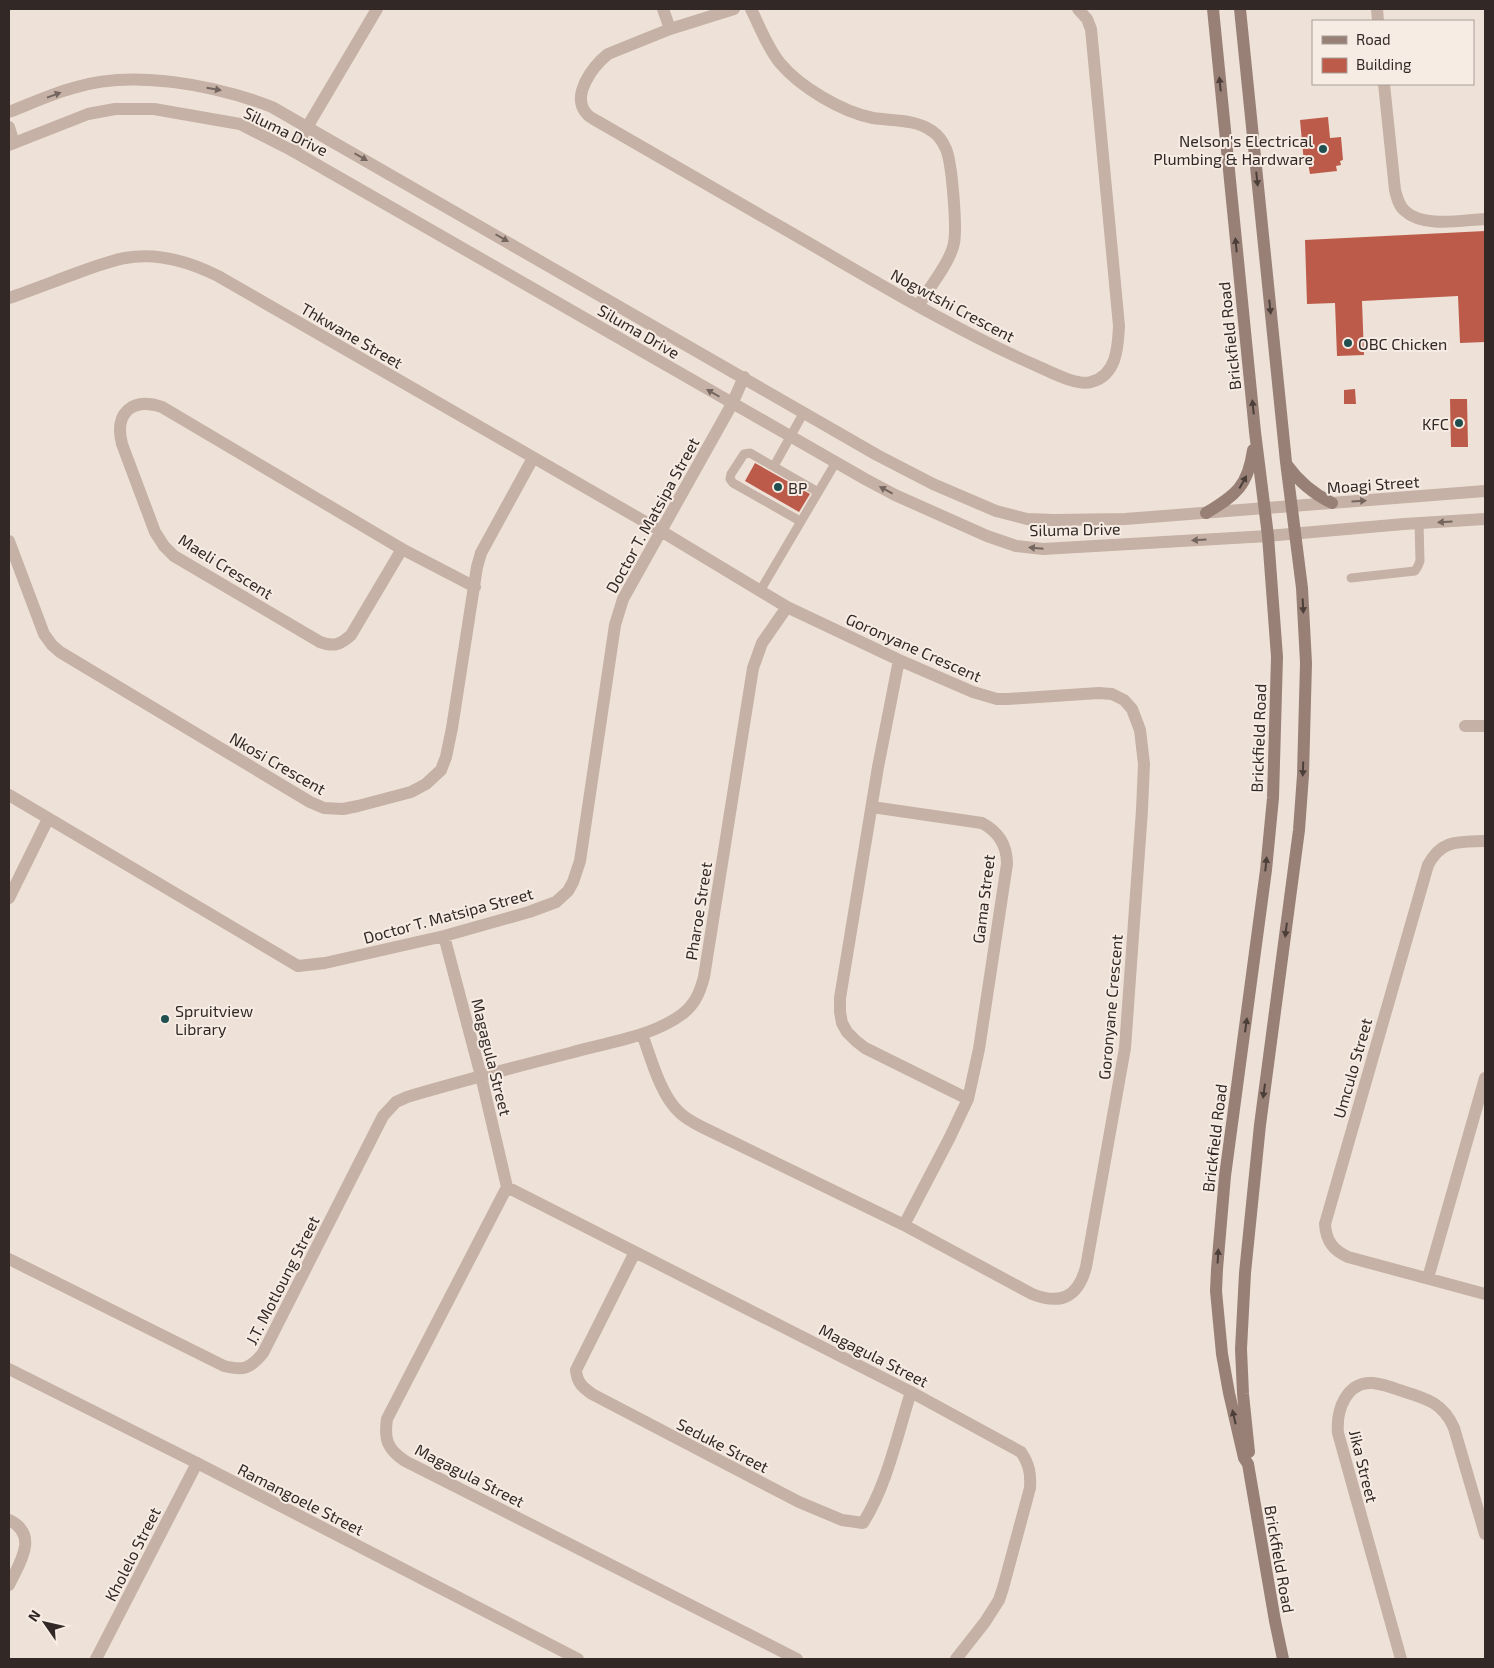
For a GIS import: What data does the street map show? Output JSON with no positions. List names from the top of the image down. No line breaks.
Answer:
{"streets":{"main road":["Brickfield Road"],"street":["Siluma Drive","Nogwtshi Crescent","Thkwane Street","Moagi Street","Doctor T. Matsipa Street","Maeli Crescent","Goronyane Crescent","Nkosi Crescent","Gama Street","Pharoe Street","Magagula Street","Umculo Street","J.T. Motloung Street","Seduke Street","Jika Street","Ramangoele Street","Kholelo Street"]},"crossings":[["Siluma Drive","Brickfield Road"],["Siluma Drive","Moagi Street"],["Siluma Drive","Doctor T. Matsipa Street"],["Thkwane Street","Doctor T. Matsipa Street"],["Thkwane Street","Goronyane Crescent"],["Thkwane Street","Nkosi Crescent"],["Brickfield Road","Moagi Street"],["Doctor T. Matsipa Street","Goronyane Crescent"],["Doctor T. Matsipa Street","Magagula Street"],["Maeli Crescent","Nkosi Crescent"],["Goronyane Crescent","Gama Street"],["Goronyane Crescent","Pharoe Street"],["Pharoe Street","Magagula Street"],["Pharoe Street","J.T. Motloung Street"],["Magagula Street","J.T. Motloung Street"],["Magagula Street","Seduke Street"],["Ramangoele Street","Kholelo Street"]],"places":["Nelson's Electrical Plumbing & Hardware","OBC Chicken","KFC","BP","Spruitview Library"],"legend":["Road","Building"],"north":"top left"}
